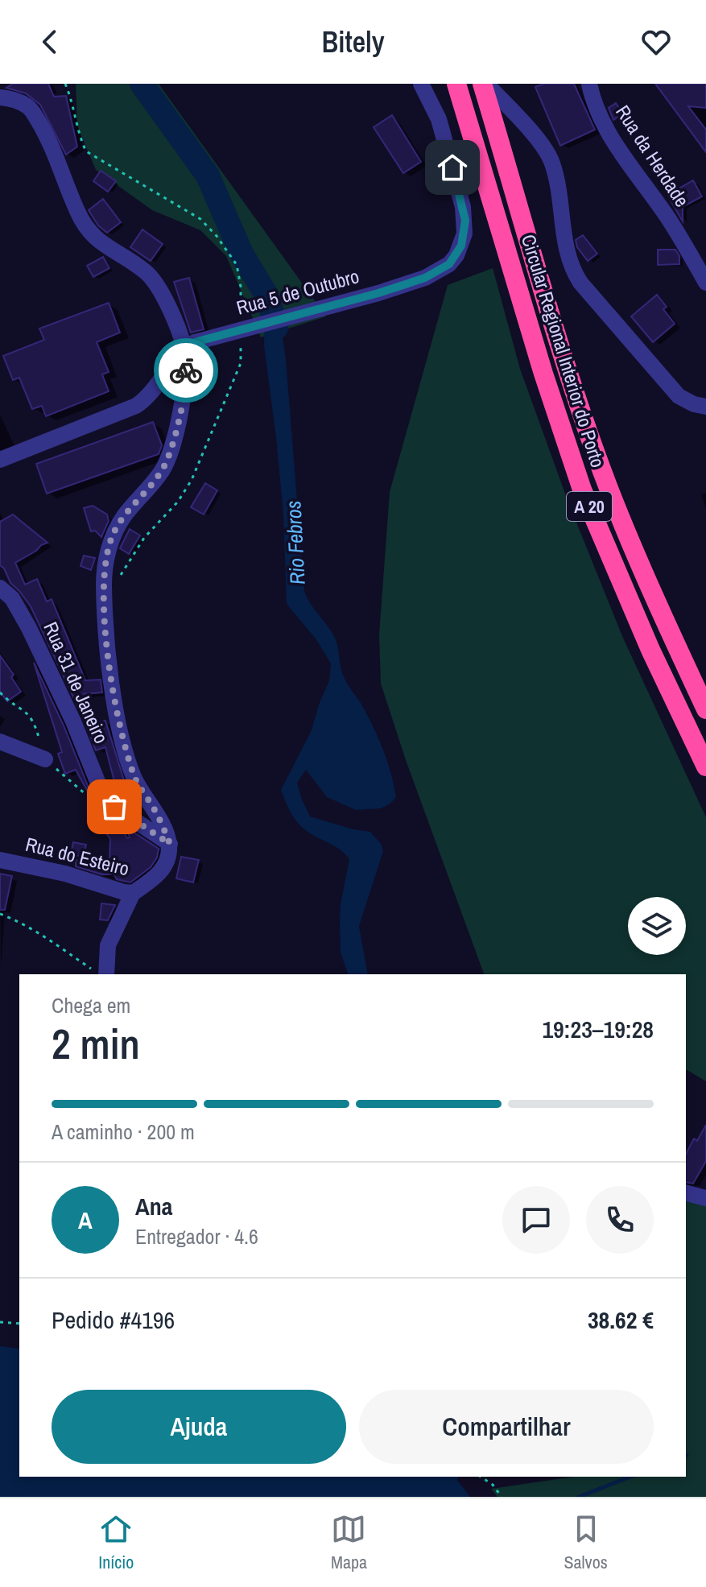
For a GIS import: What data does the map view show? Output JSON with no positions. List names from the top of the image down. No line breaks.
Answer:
{"streets":{"highway":["Circular Regional Interior do Porto","A 20"],"street":["Rua da Herdade","Rua 5 de Outubro","Rua 31 de Janeiro","Rua do Esteiro"]},"water":["Rio Febros"],"page":{"header":"Bitely","heading":["2 min","Chega em","19:23–19:28"],"panel":["Ana","Entregador · 4.6","Pedido #4196","38.62 €"],"bar":"A caminho · 200 m","round":"A","buttons":["Ajuda","Compartilhar"],"tabs":["Início","Mapa","Salvos"]}}
